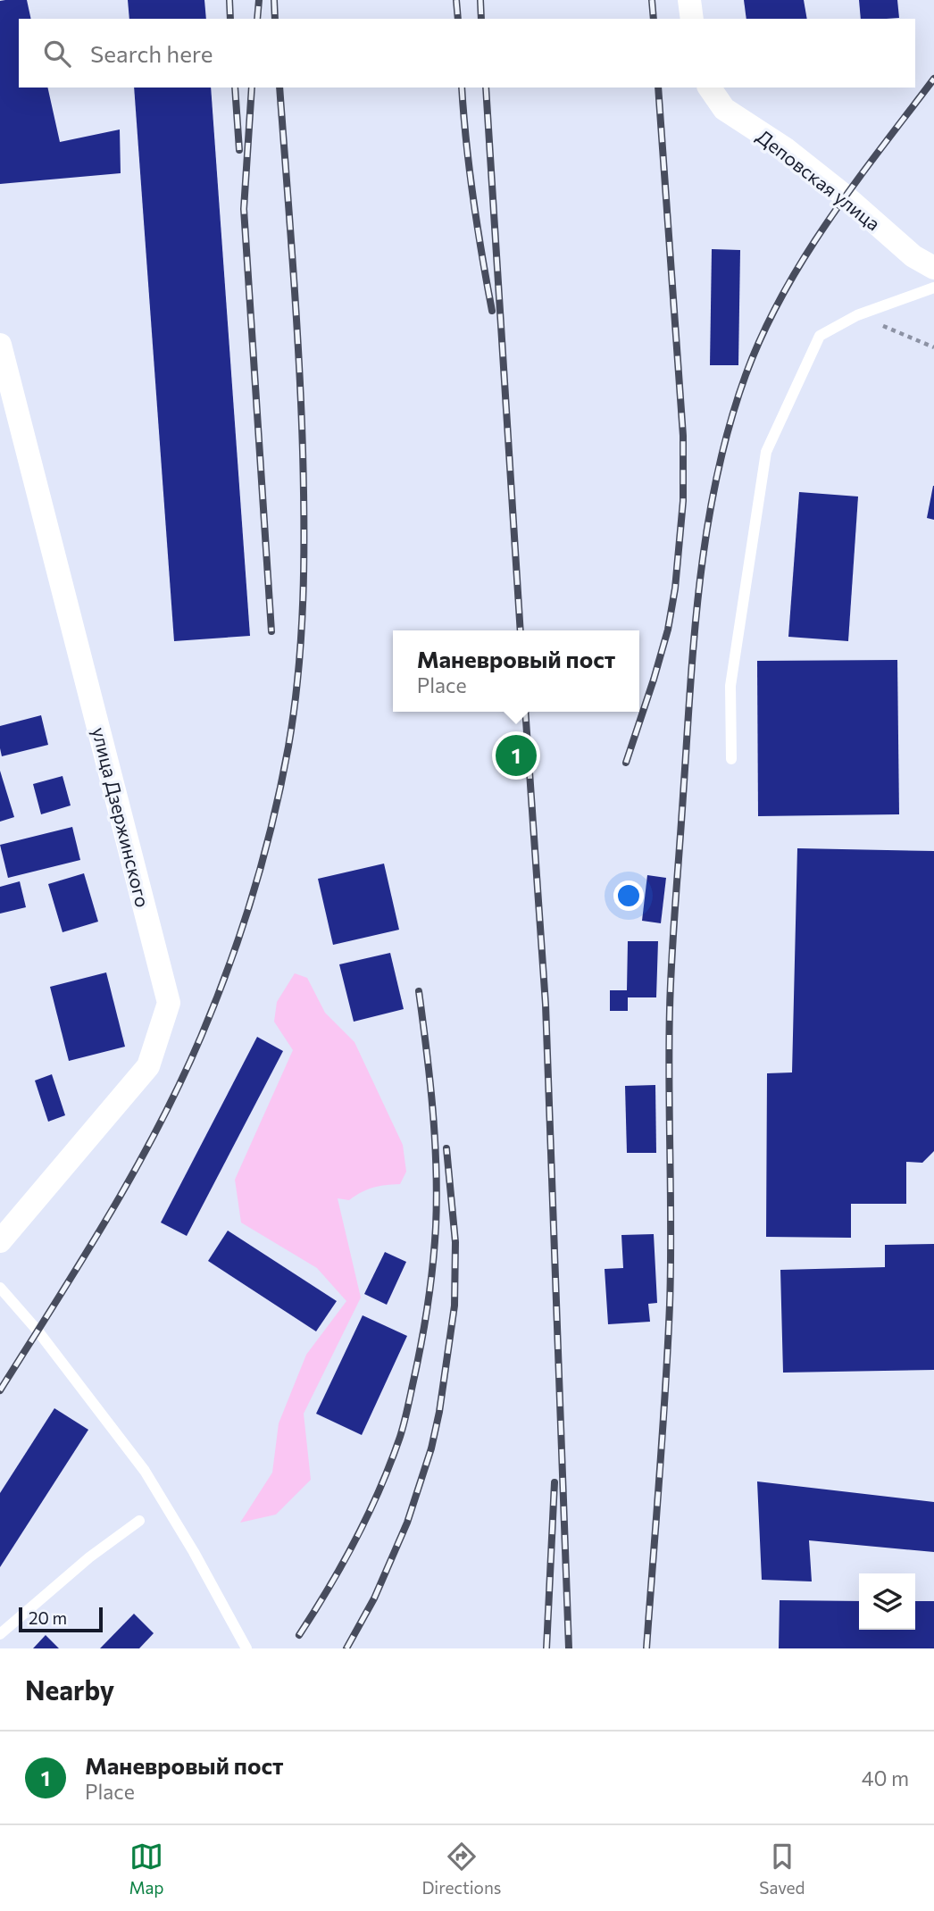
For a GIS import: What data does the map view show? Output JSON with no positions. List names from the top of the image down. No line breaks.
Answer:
{"streets":{"street":["Деповская улица","улица Дзержинского"]},"scale_bar":"20 m","page":{"search":"Search here","popup":["Маневровый пост","Place"],"pins":"1","scale":"20 m","heading":"Nearby","list":[{"mark":"1","name":"Маневровый пост","note":"Place","value":"40 m"}],"nav":["Map","Directions","Saved"]}}
